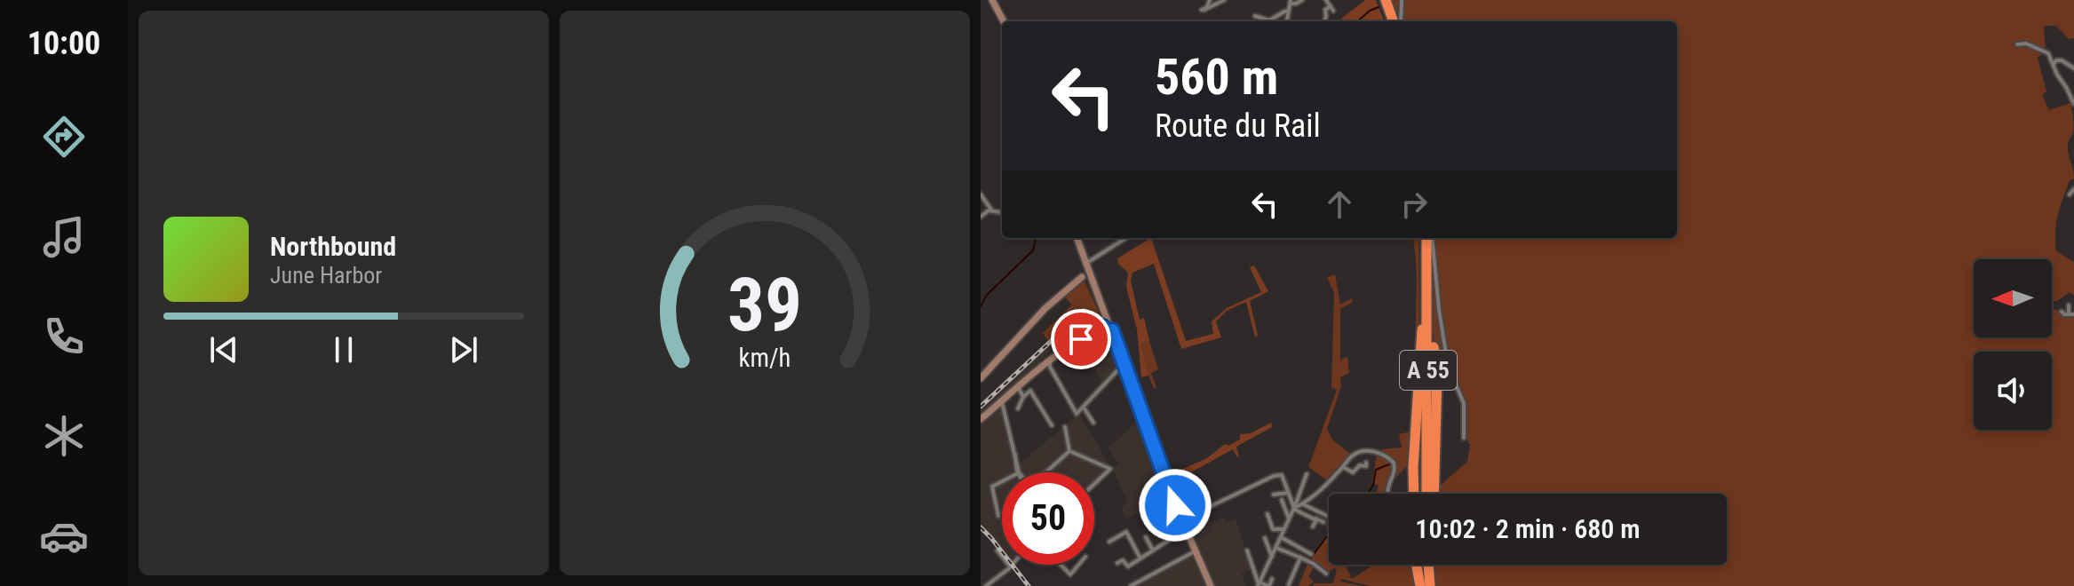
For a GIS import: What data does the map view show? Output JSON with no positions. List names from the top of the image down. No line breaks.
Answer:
{"streets":{"highway":["A 55"]},"north":"left","page":{"tabs":"10:00","turn":["560 m","Route du Rail"],"song":["Northbound","June Harbor"],"limit":"50","trip":"10:02 · 2 min · 680 m","gauge":["39","km/h"]}}
